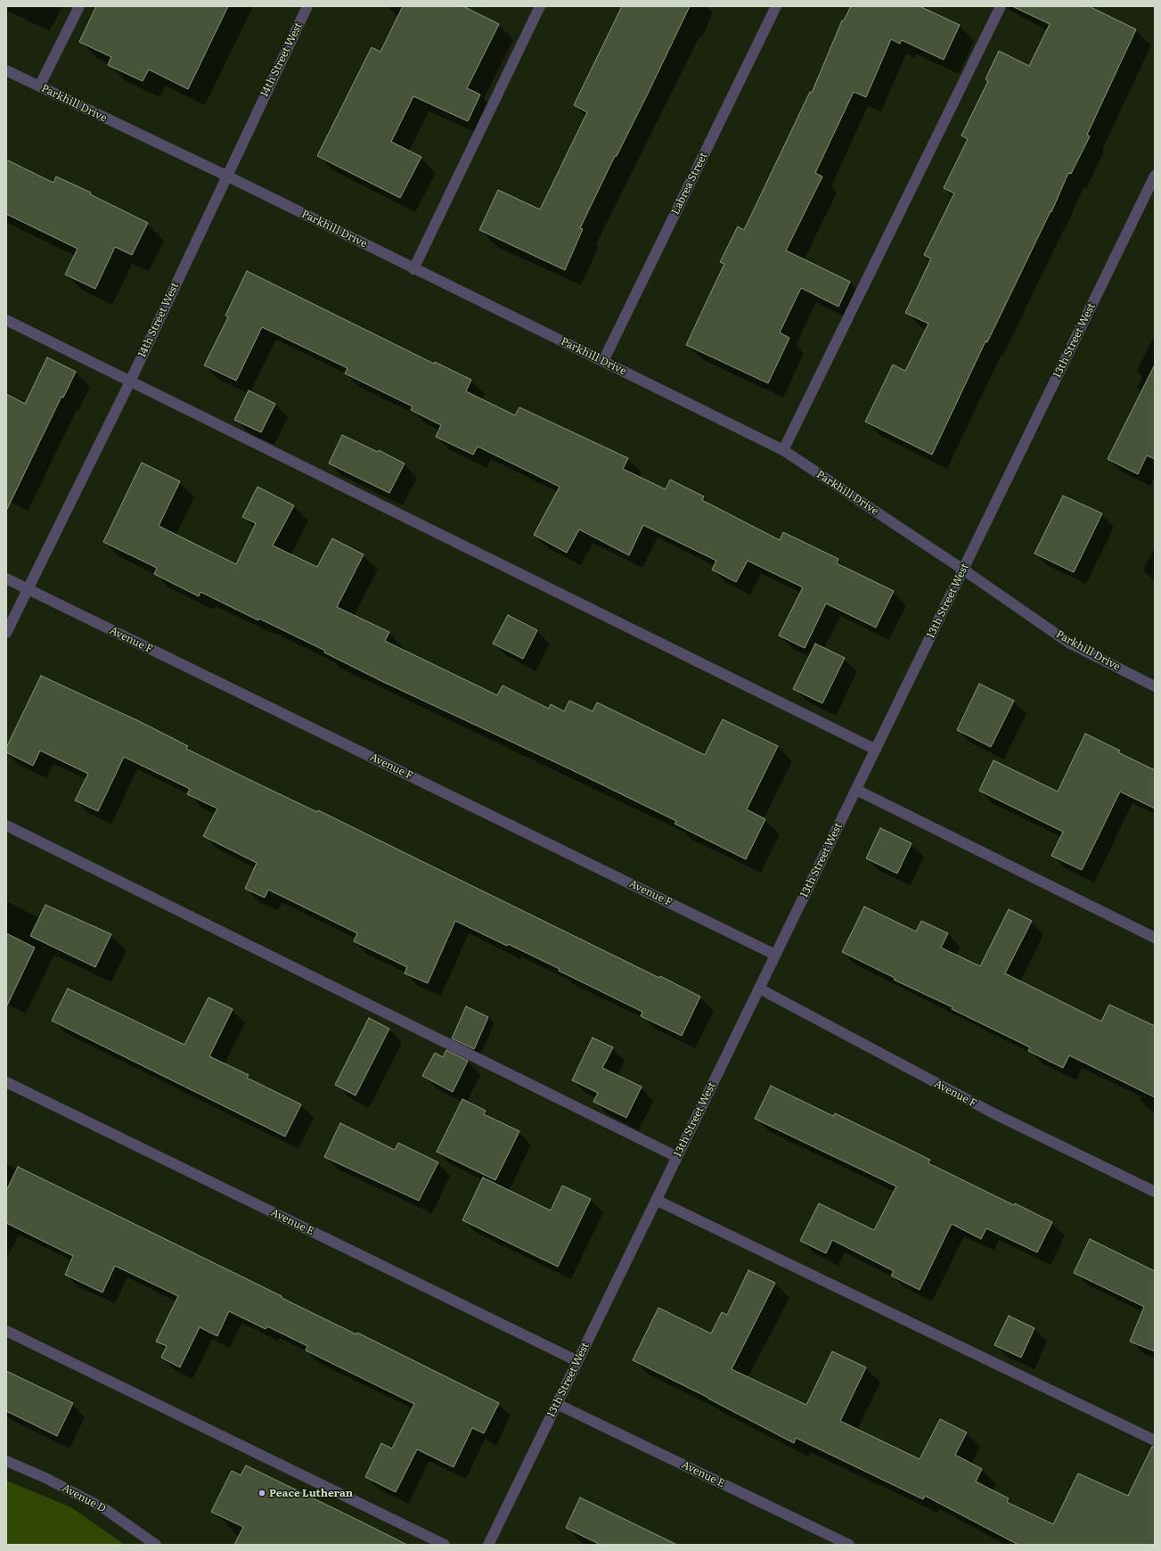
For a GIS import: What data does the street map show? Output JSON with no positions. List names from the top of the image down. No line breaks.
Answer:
{"streets":{"street":["14th Street West","Parkhill Drive","Labrea Street","13th Street West","Avenue F","Avenue E","Avenue D"]},"crossings":[["14th Street West","Parkhill Drive"],["14th Street West","Avenue F"],["Parkhill Drive","Labrea Street"],["Parkhill Drive","13th Street West"],["13th Street West","Avenue F"],["13th Street West","Avenue E"]],"places":["Peace Lutheran"]}
